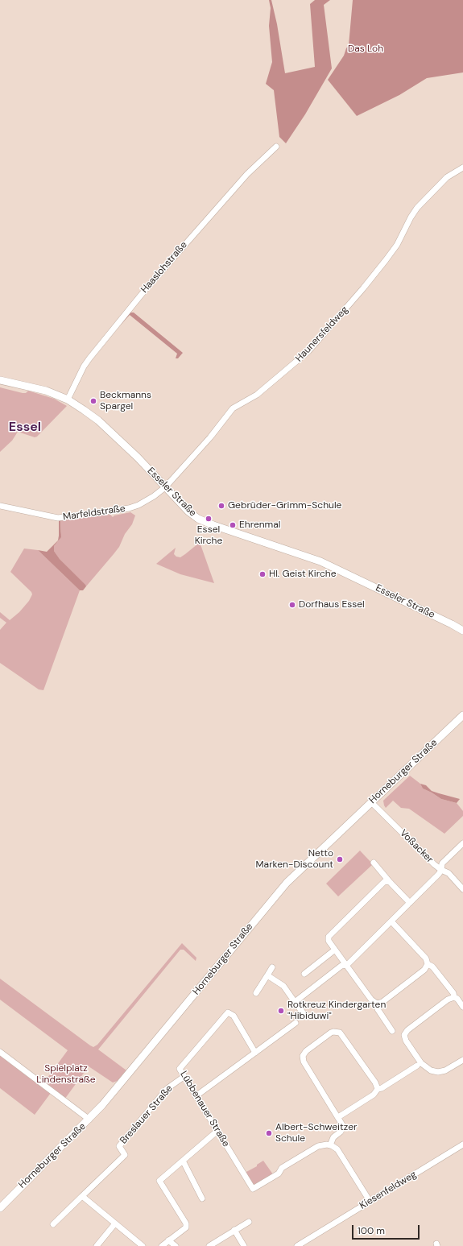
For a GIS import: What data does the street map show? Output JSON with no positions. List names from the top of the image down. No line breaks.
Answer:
{"streets":{"main road":["Esseler Straße","Horneburger Straße"],"street":["Haaslohstraße","Haunersfeldweg","Marfeldstraße","Voßacker","Lübbenauer Straße","Breslauer Straße","Kiesenfeldweg"]},"crossings":[["Haaslohstraße","Esseler Straße"],["Haunersfeldweg","Esseler Straße"],["Haunersfeldweg","Marfeldstraße"],["Esseler Straße","Marfeldstraße"],["Horneburger Straße","Voßacker"],["Lübbenauer Straße","Breslauer Straße"]],"districts":["Essel"],"parks":["Das Loh","Spielplatz Lindenstraße"],"places":["Beckmanns Spargel","Gebrüder-Grimm-Schule","Essel Kirche","Ehrenmal","Hl. Geist Kirche","Dorfhaus Essel","Netto Marken-Discount","Rotkreuz Kindergarten \"Hibiduwi\"","Albert-Schweitzer Schule"],"scale_bar":"100 m"}
